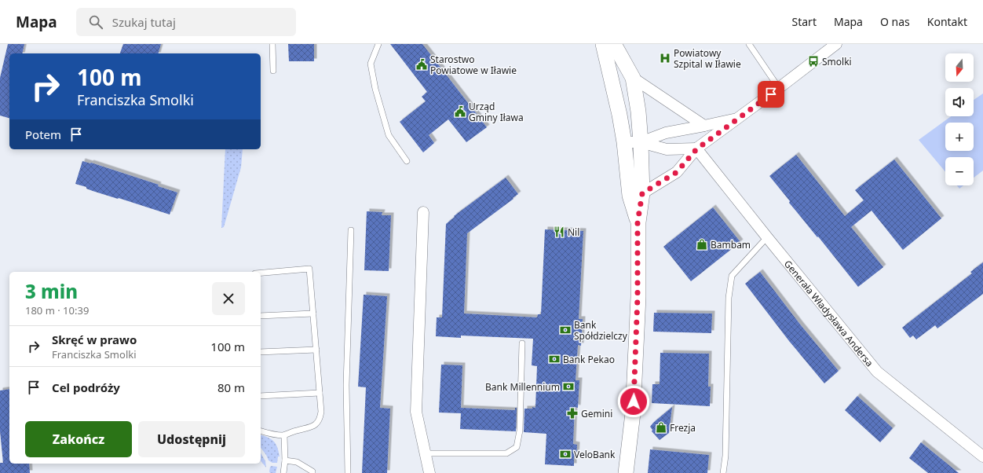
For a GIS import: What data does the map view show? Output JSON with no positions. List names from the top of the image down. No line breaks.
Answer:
{"streets":{"street":["Generała Władysława Andersa"]},"places":{"hospital":["Powiatowy Szpital w Iławie"],"bus stop":["Smolki"],"public building":["Starostwo Powiatowe w Iławie","Urząd Gminy Iława"],"restaurant":["Nil"],"shop":["Bambam","Frezja"],"bank":["Bank Spółdzielczy","Bank Pekao","Bank Millennium","VeloBank"],"pharmacy":["Gemini"]},"north":"bottom","page":{"header":"Mapa","search":"Szukaj tutaj","nav":["Start","Mapa","O nas","Kontakt"],"map_buttons":["+","−"],"turn":["100 m","Franciszka Smolki"],"then":"Potem","heading":["3 min","180 m · 10:39"],"list":[{"name":"Skręć w prawo","note":"Franciszka Smolki","value":"100 m"},{"name":"Cel podróży","value":"80 m"}],"buttons":["Zakończ","Udostępnij"]}}
